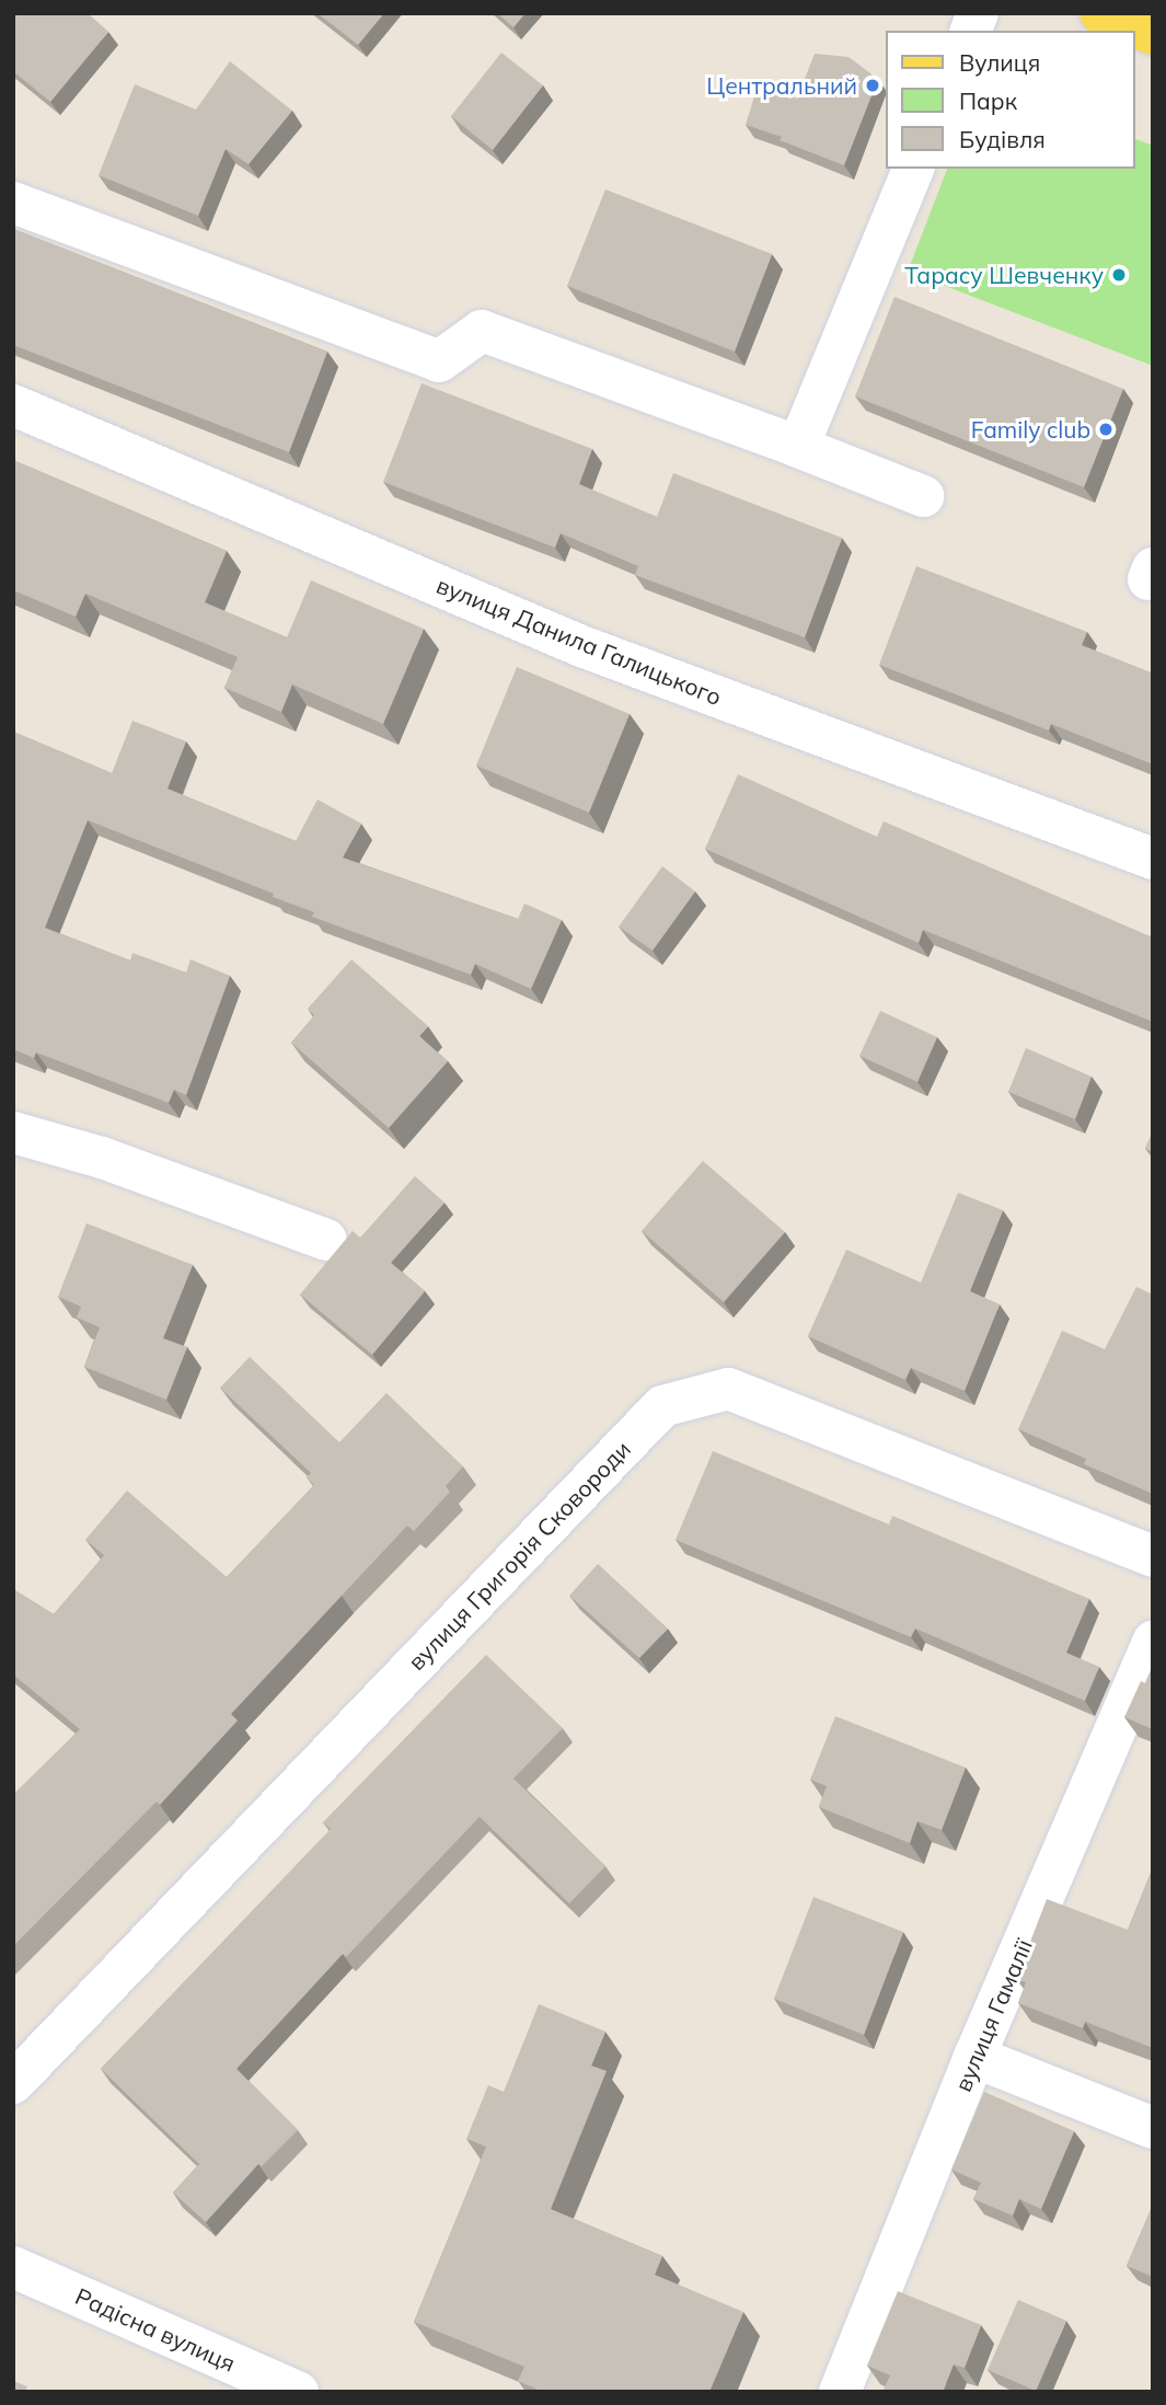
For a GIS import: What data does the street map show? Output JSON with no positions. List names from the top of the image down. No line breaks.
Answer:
{"streets":{"street":["вулиця Данила Галицького","вулиця Григорія Сковороди","вулиця Гамалії","Радісна вулиця"]},"places":["Центральний","Тарасу Шевченку","Family club"],"legend":["Вулиця","Парк","Будівля"]}
